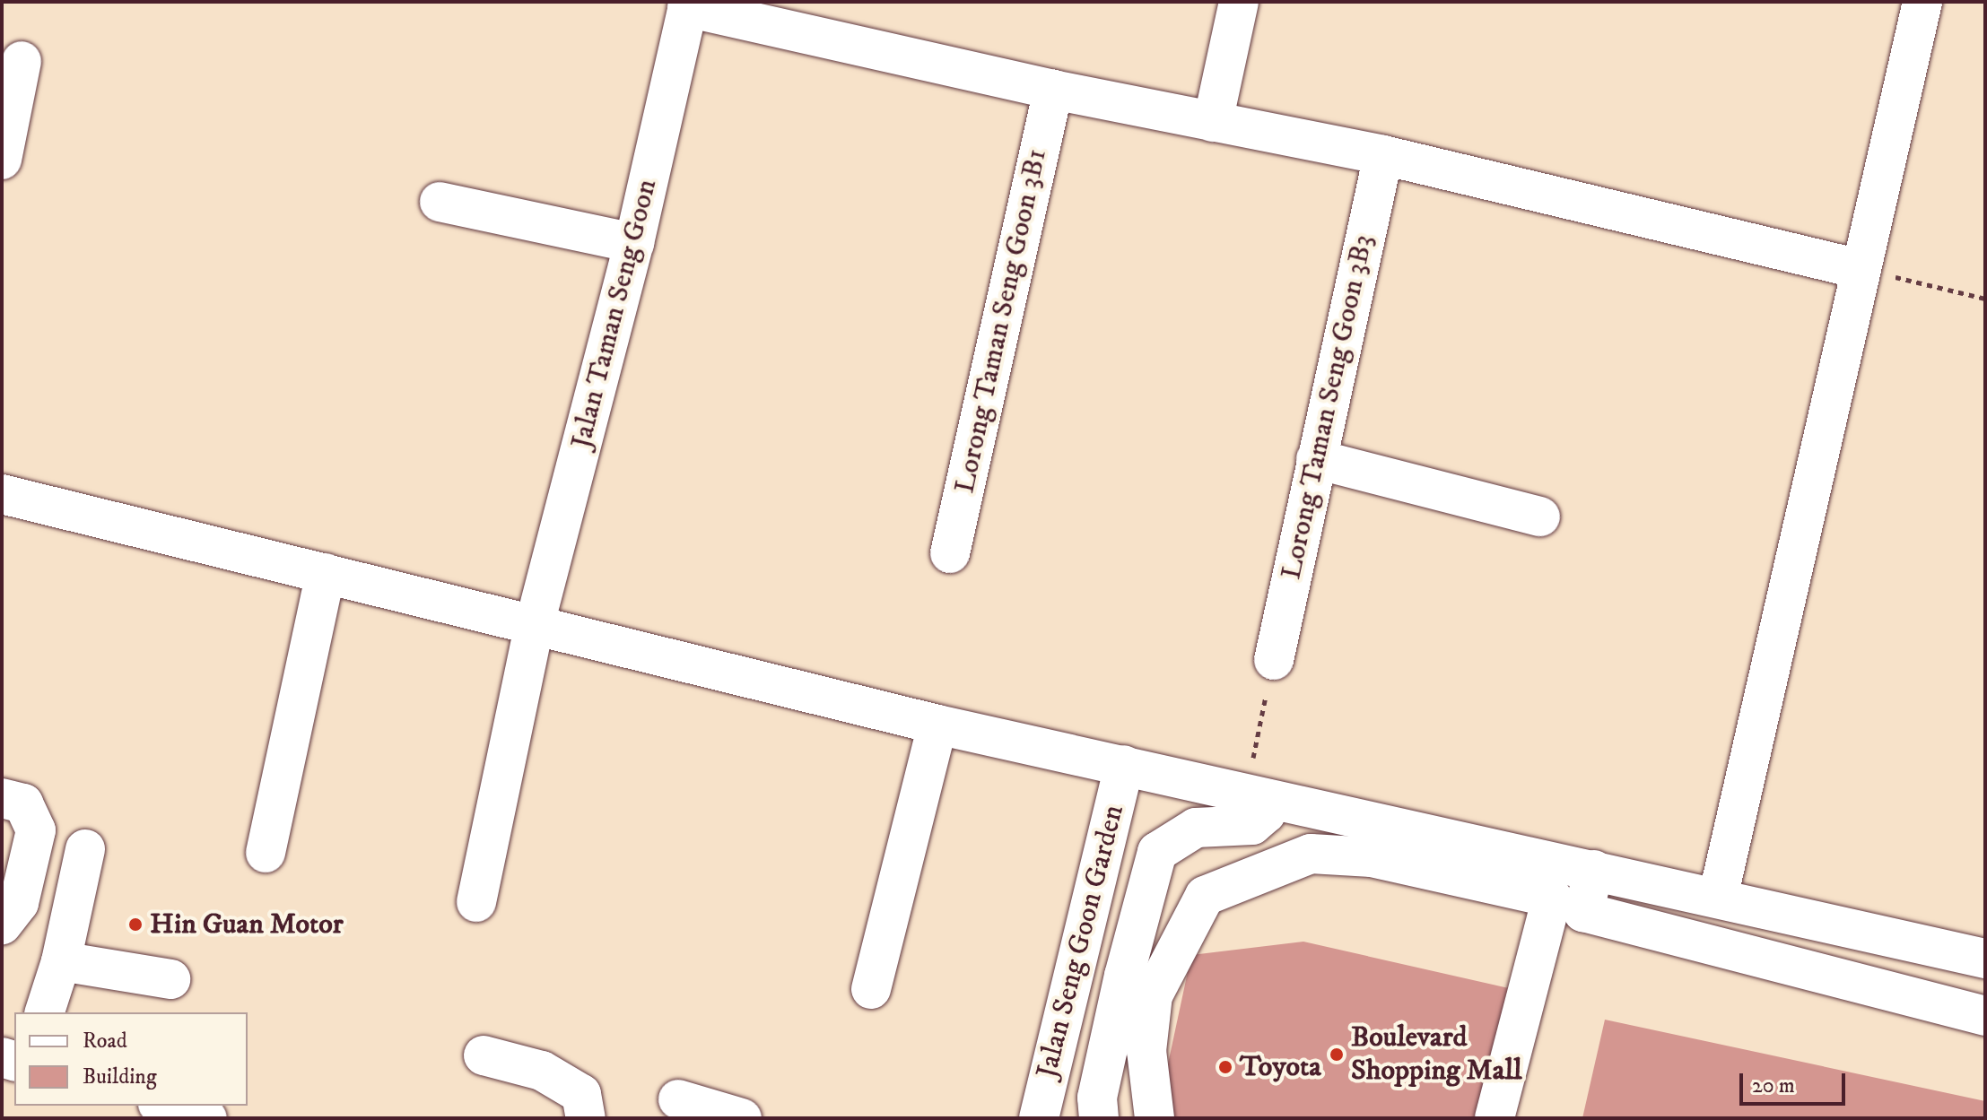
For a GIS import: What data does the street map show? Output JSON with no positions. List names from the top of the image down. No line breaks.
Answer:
{"streets":{"main road":["Jalan Taman Seng Goon","Lorong Taman Seng Goon 3B1","Lorong Taman Seng Goon 3B3","Jalan Seng Goon Garden"]},"places":["Hin Guan Motor","Boulevard Shopping Mall","Toyota"],"legend":["Road","Building"],"scale_bar":"20 m"}
